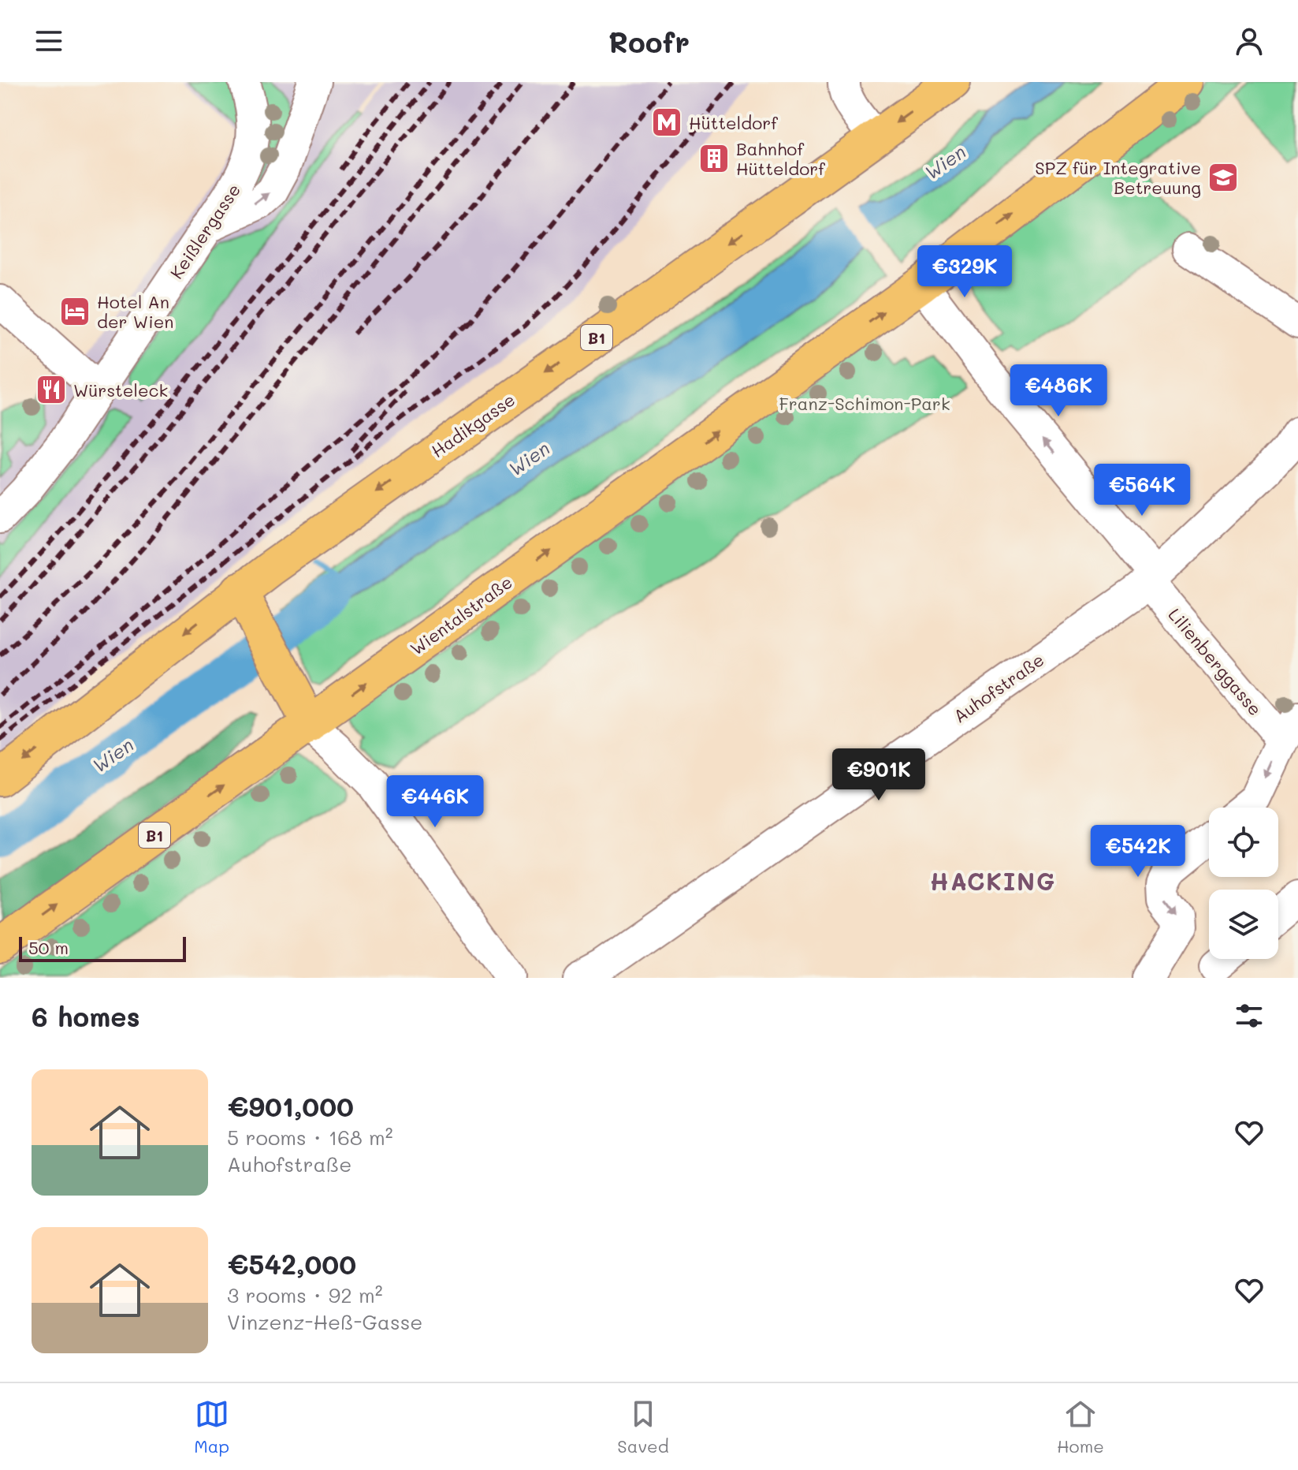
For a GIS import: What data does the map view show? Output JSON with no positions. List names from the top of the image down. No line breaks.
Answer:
{"streets":{"main road":["B1","Hadikgasse","Wientalstraße"],"street":["Keißlergasse","Lilienberggasse","Auhofstraße"]},"crossings":[["B1","Wientalstraße"],["B1","Lilienberggasse"],["Wientalstraße","Lilienberggasse"],["Lilienberggasse","Auhofstraße"]],"one_way":["Hadikgasse","Wientalstraße"],"districts":["HACKING"],"water":["Wien"],"parks":["Franz-Schimon-Park"],"places":{"metro station":["Hütteldorf"],"building":["Bahnhof Hütteldorf"],"school or university":["SPZ für Integrative Betreuung"],"hotel":["Hotel An der Wien"],"restaurant":["Würsteleck"]},"scale_bar":"50 m","page":{"header":"Roofr","price":["€329K","€486K","€564K","€901K","€446K","€542K"],"scale":"50 m","heading":"6 homes","list":[{"name":"€901,000","note":"5 rooms · 168 m² · Auhofstraße"},{"name":"€542,000","note":"3 rooms · 92 m² · Vinzenz-Heß-Gasse"}],"tabs":["Map","Saved","Home"]}}
